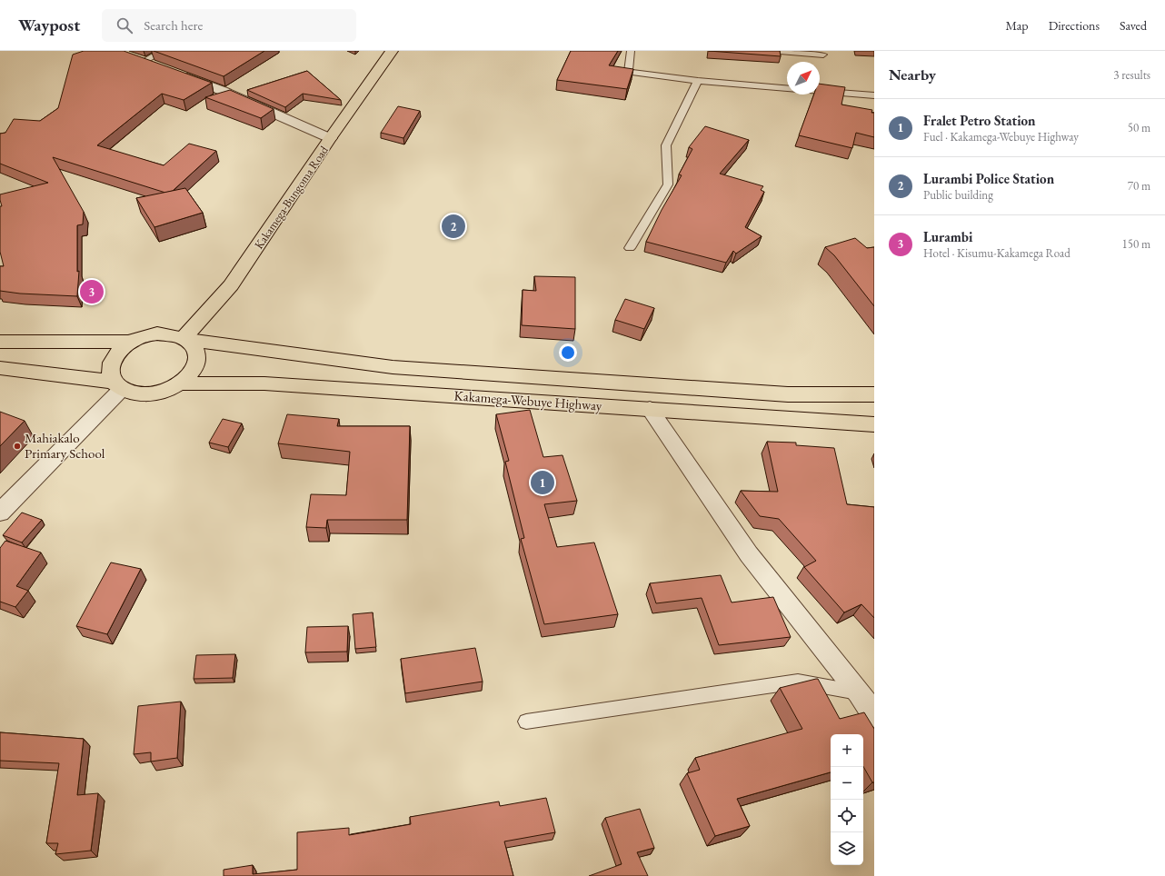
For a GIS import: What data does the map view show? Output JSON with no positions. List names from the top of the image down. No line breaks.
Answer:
{"streets":{"main road":["Kakamega-Bungoma Road","Kakamega-Webuye Highway"]},"crossings":[["Kakamega-Bungoma Road","Kakamega-Webuye Highway"]],"places":["Mahiakalo Primary School"],"north":"top right","page":{"header":"Waypost","search":"Search here","nav":["Map","Directions","Saved"],"heading":["Nearby","3 results"],"list":[{"mark":"1","name":"Fralet Petro Station","note":"Fuel · Kakamega-Webuye Highway","value":"50 m"},{"mark":"2","name":"Lurambi Police Station","note":"Public building","value":"70 m"},{"mark":"3","name":"Lurambi","note":"Hotel · Kisumu-Kakamega Road","value":"150 m"}],"pins":["2","3","1"],"map_buttons":["+","−"]}}
